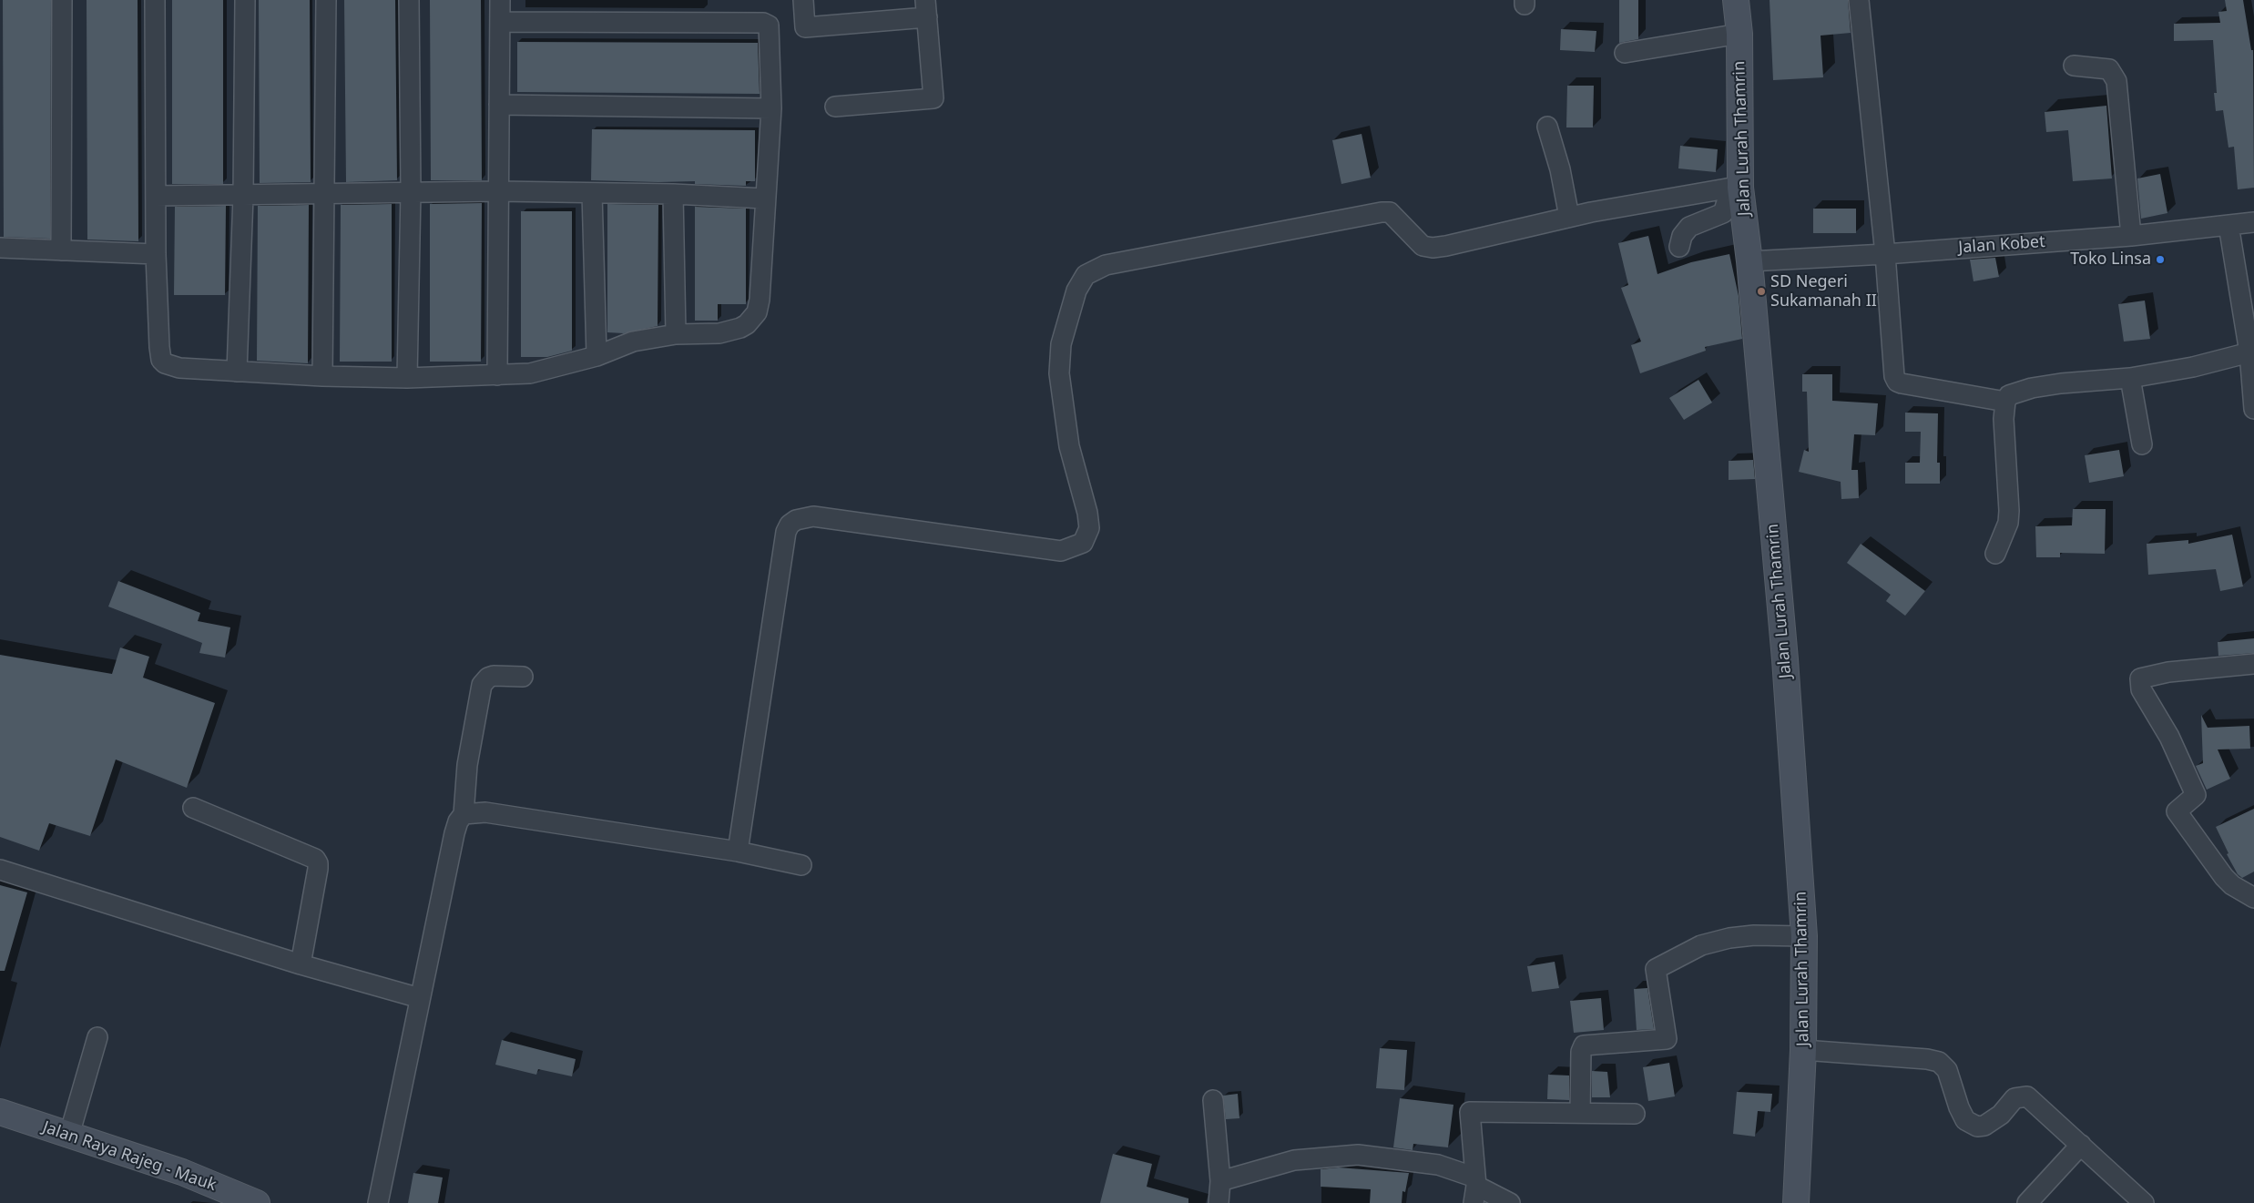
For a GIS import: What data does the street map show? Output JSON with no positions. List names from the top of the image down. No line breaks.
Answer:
{"streets":{"street":["Jalan Lurah Thamrin","Jalan Kobet","Jalan Raya Rajeg - Mauk"]},"crossings":[["Jalan Lurah Thamrin","Jalan Kobet"]],"places":["Toko Linsa","SD Negeri Sukamanah II"]}
